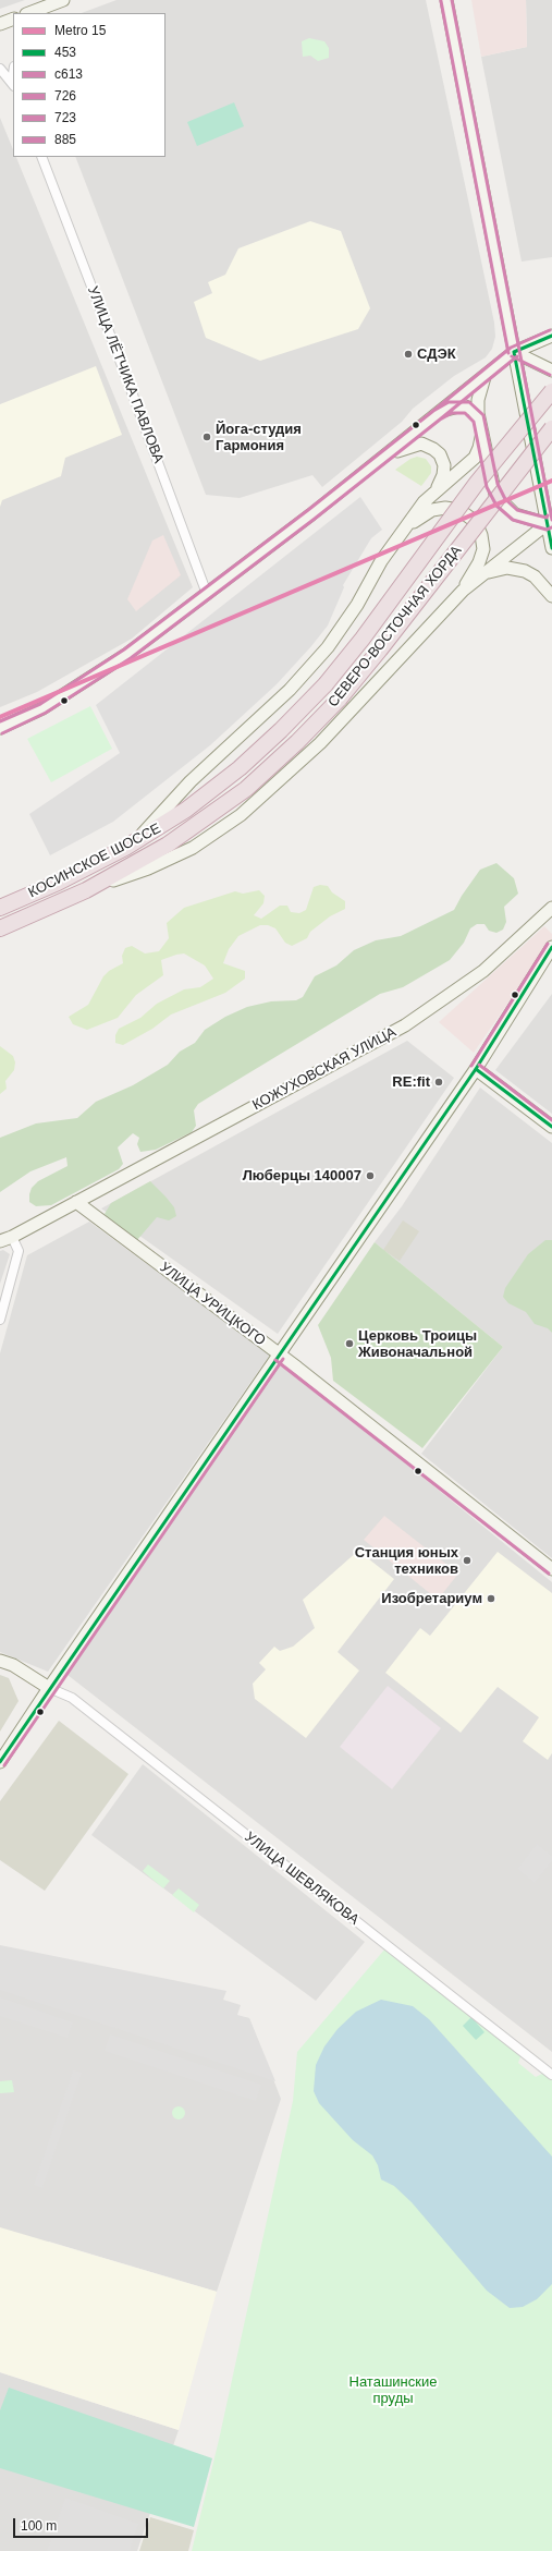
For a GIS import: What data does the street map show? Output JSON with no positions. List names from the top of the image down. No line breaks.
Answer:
{"streets":{"highway":["СЕВЕРО-ВОСТОЧНАЯ ХОРДА","КОСИНСКОЕ ШОССЕ"],"street":["УЛИЦА ЛЁТЧИКА ПАВЛОВА","КОЖУХОВСКАЯ УЛИЦА","УЛИЦА УРИЦКОГО","УЛИЦА ШЕВЛЯКОВА"]},"crossings":[["СЕВЕРО-ВОСТОЧНАЯ ХОРДА","КОСИНСКОЕ ШОССЕ"],["КОЖУХОВСКАЯ УЛИЦА","УЛИЦА УРИЦКОГО"]],"parks":["Наташинские пруды"],"places":["СДЭК","Йога-студия Гармония","RE:fit","Люберцы 140007","Церковь Троицы Живоначальной","Станция юных техников","Изобретариум"],"lines":["transit line 726","transit line с613","transit line 885","transit line 453","metro line 15","transit line 723"],"legend":["Metro 15","453","с613","726","723","885"],"scale_bar":"100 m"}
